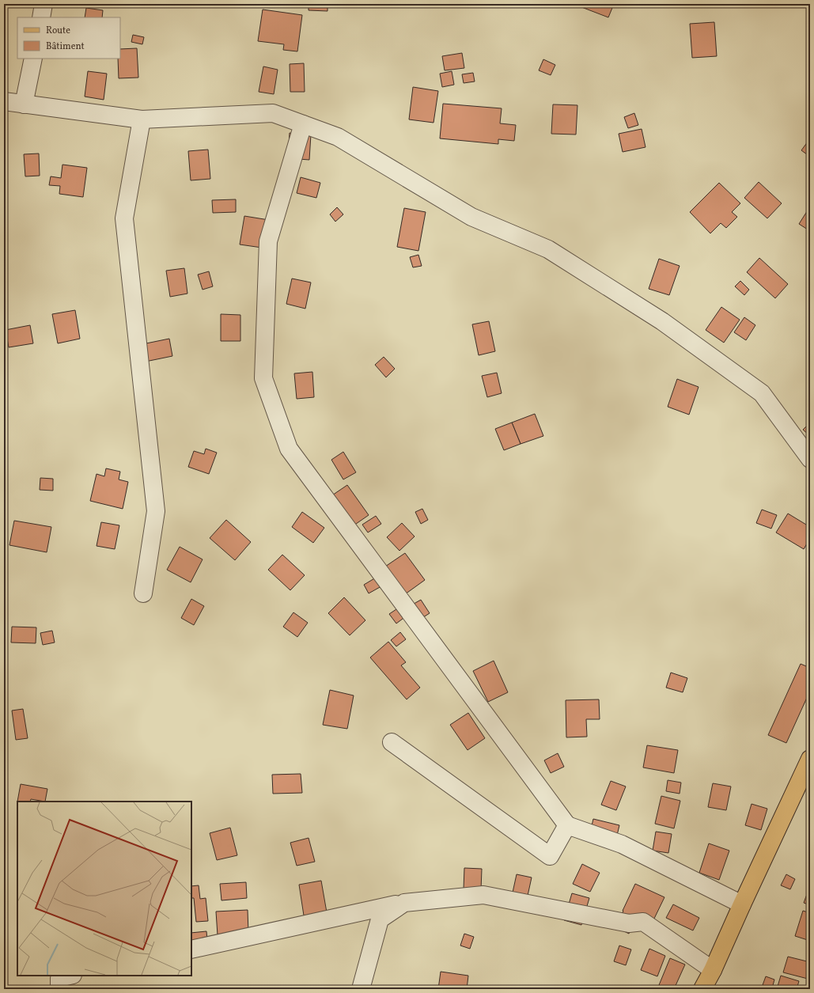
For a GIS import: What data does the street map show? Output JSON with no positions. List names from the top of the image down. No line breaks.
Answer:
{"legend":["Route","Bâtiment"]}
